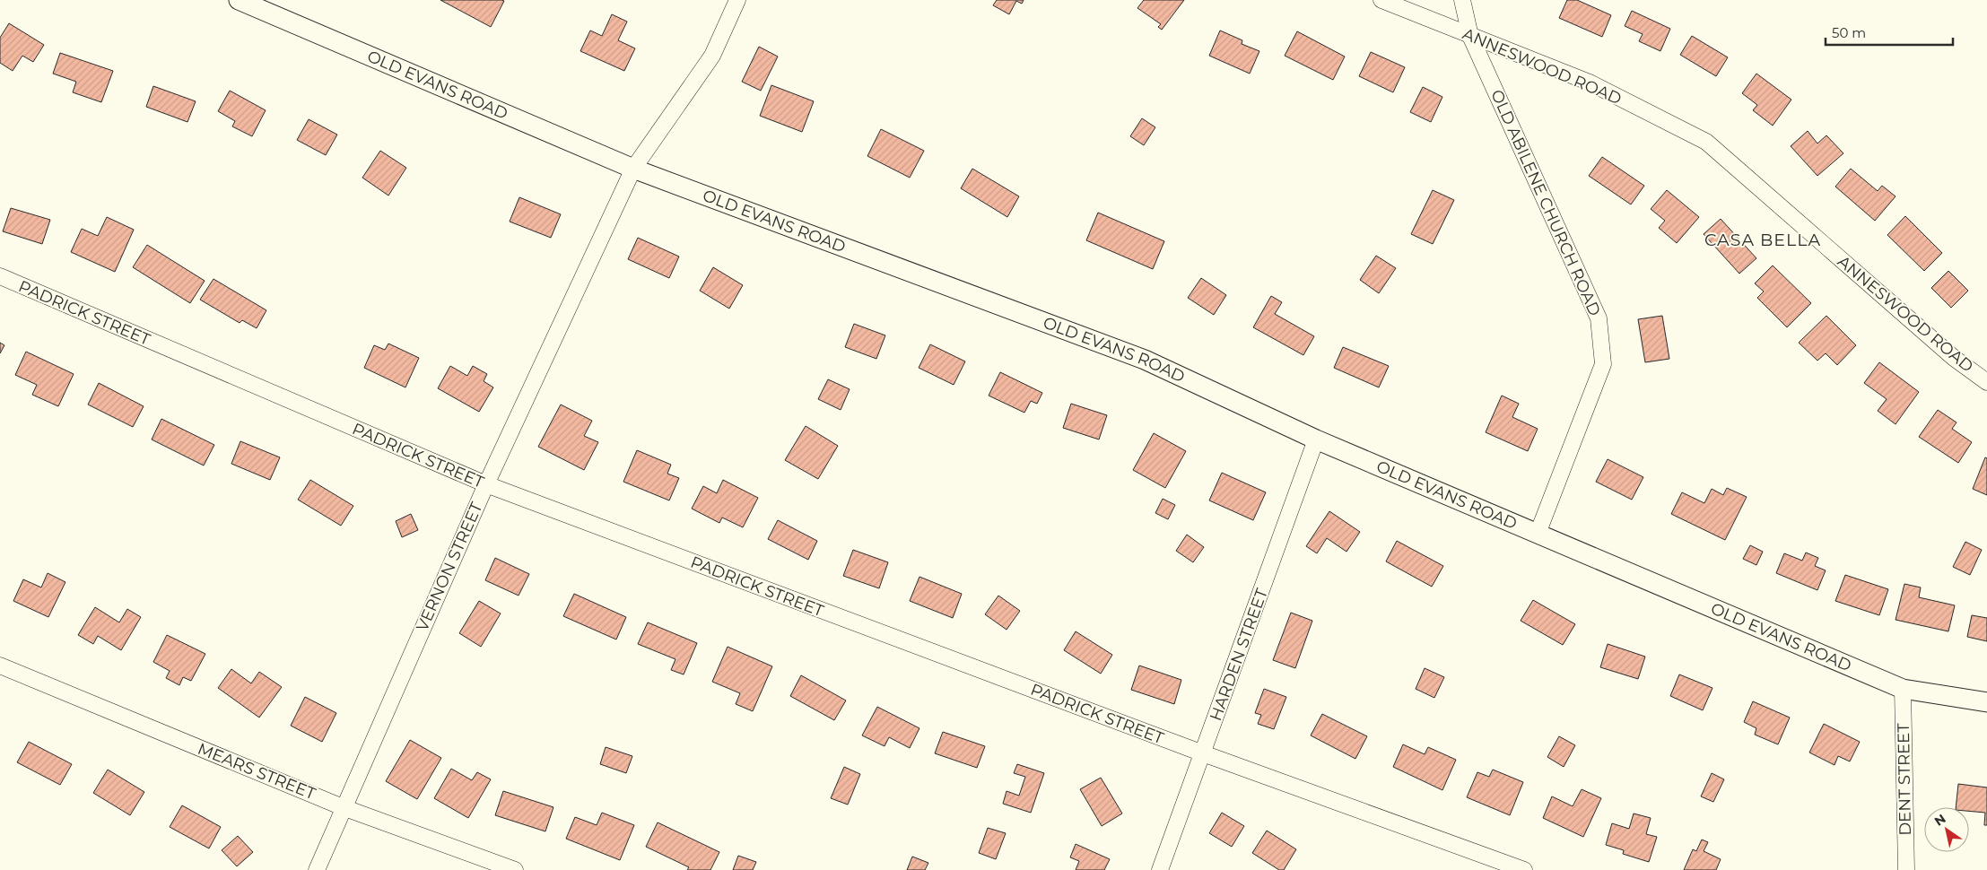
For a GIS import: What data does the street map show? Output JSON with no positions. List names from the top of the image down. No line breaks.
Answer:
{"streets":{"street":["ANNESWOOD ROAD","OLD EVANS ROAD","OLD ABILENE CHURCH ROAD","PADRICK STREET","VERNON STREET","HARDEN STREET","MEARS STREET","DENT STREET"]},"crossings":[["ANNESWOOD ROAD","OLD ABILENE CHURCH ROAD"],["OLD EVANS ROAD","OLD ABILENE CHURCH ROAD"],["OLD EVANS ROAD","VERNON STREET"],["OLD EVANS ROAD","HARDEN STREET"],["OLD EVANS ROAD","DENT STREET"],["PADRICK STREET","VERNON STREET"],["PADRICK STREET","HARDEN STREET"],["VERNON STREET","MEARS STREET"]],"districts":["CASA BELLA"],"scale_bar":"50 m","north":"top left"}
